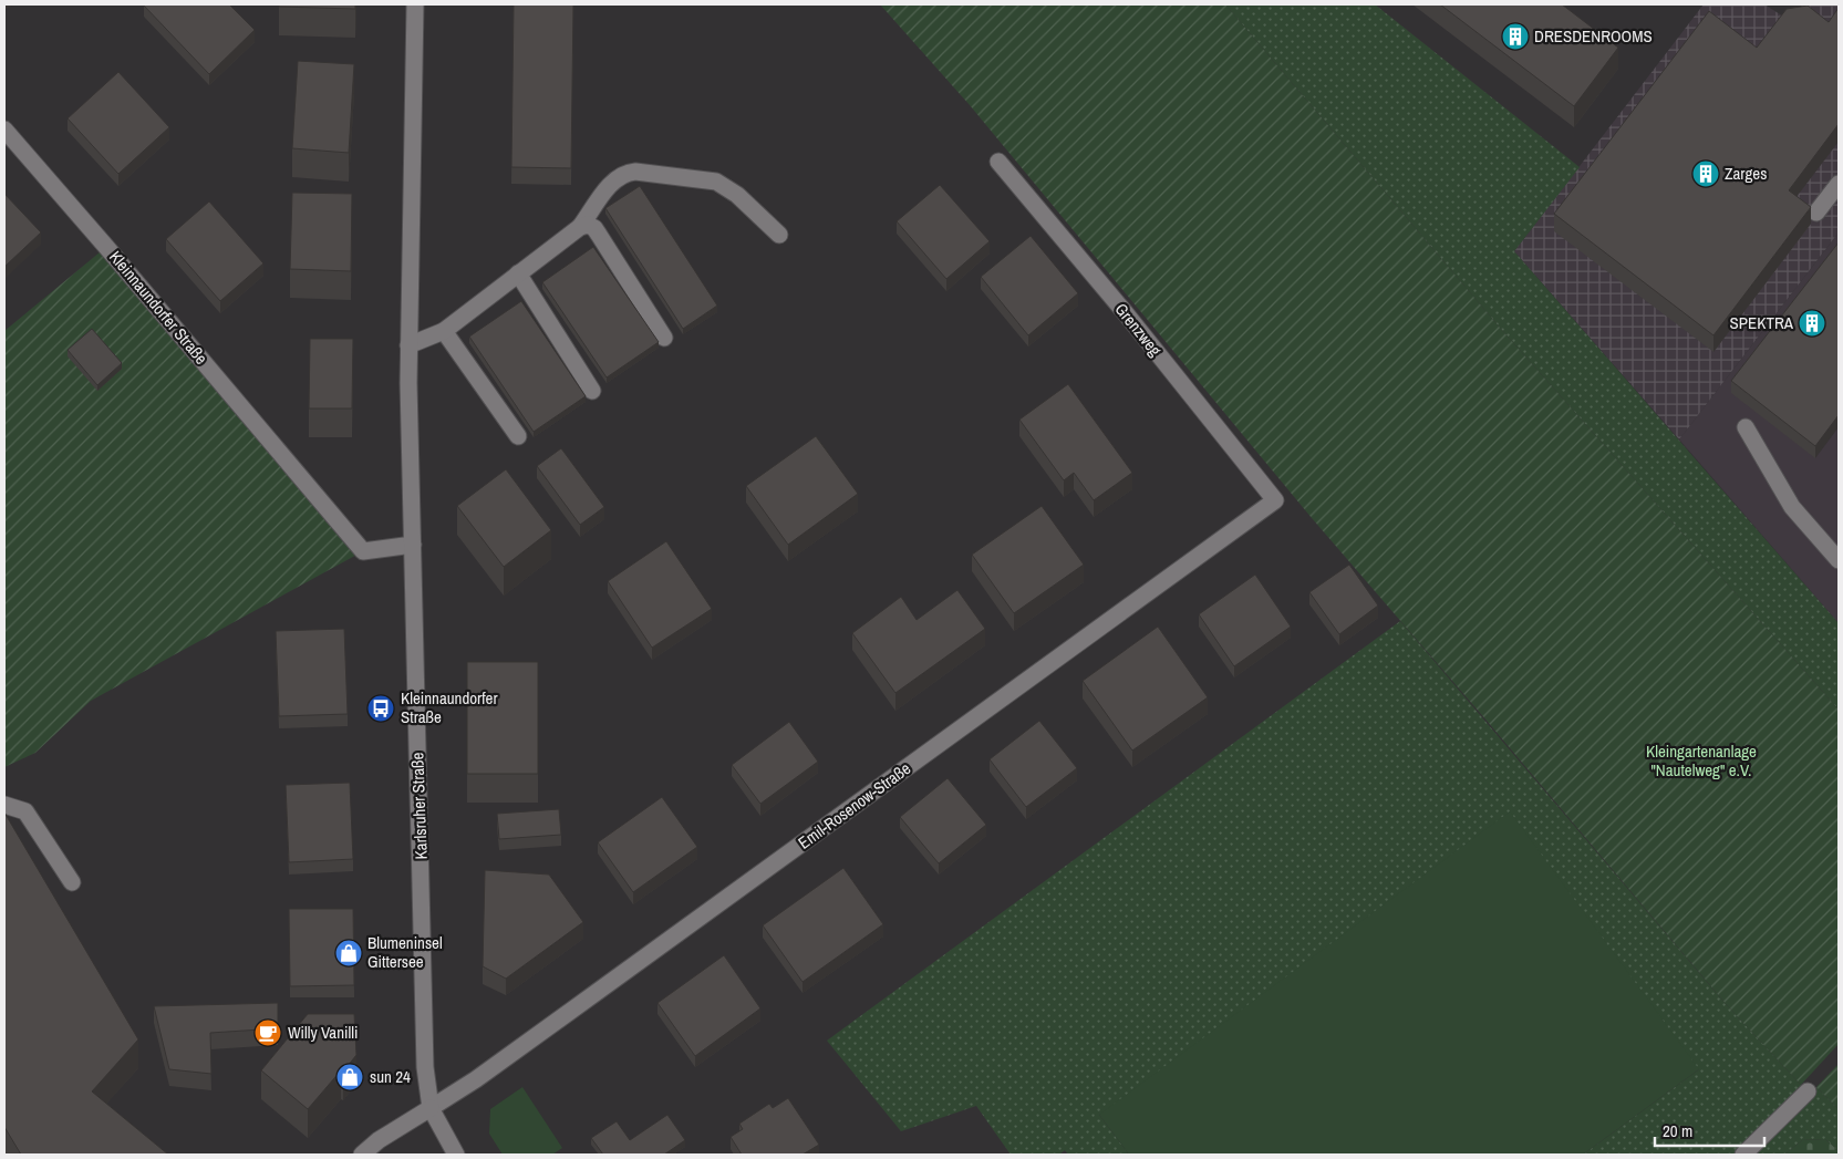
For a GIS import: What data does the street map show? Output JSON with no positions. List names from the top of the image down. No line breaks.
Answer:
{"streets":{"street":["Kleinnaundorfer Straße","Grenzweg","Karlsruher Straße","Emil-Rosenow-Straße"]},"crossings":[["Kleinnaundorfer Straße","Karlsruher Straße"],["Grenzweg","Emil-Rosenow-Straße"],["Karlsruher Straße","Emil-Rosenow-Straße"]],"parks":["Kleingartenanlage \"Nautelweg\" e.V."],"places":{"building":["DRESDENROOMS","Zarges","SPEKTRA"],"bus stop":["Kleinnaundorfer Straße"],"shop":["Blumeninsel Gittersee","sun 24"],"cafe":["Willy Vanilli"]},"scale_bar":"20 m"}
